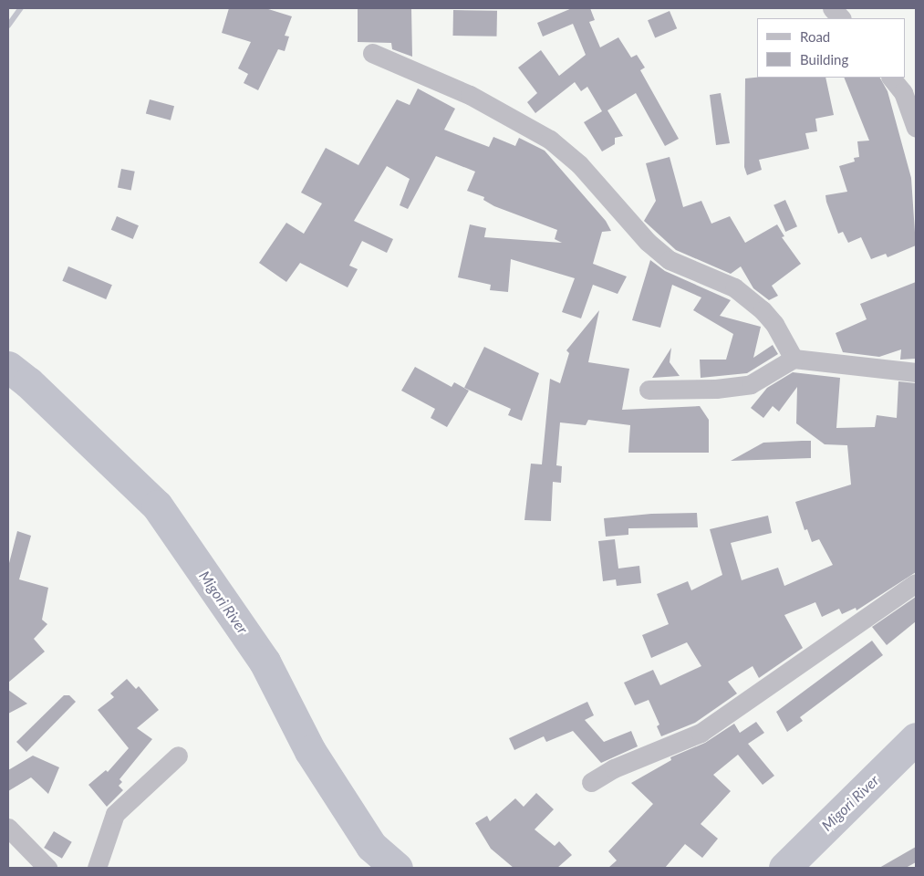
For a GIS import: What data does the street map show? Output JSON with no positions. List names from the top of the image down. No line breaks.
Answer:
{"water":["Migori River"],"legend":["Road","Building"]}
